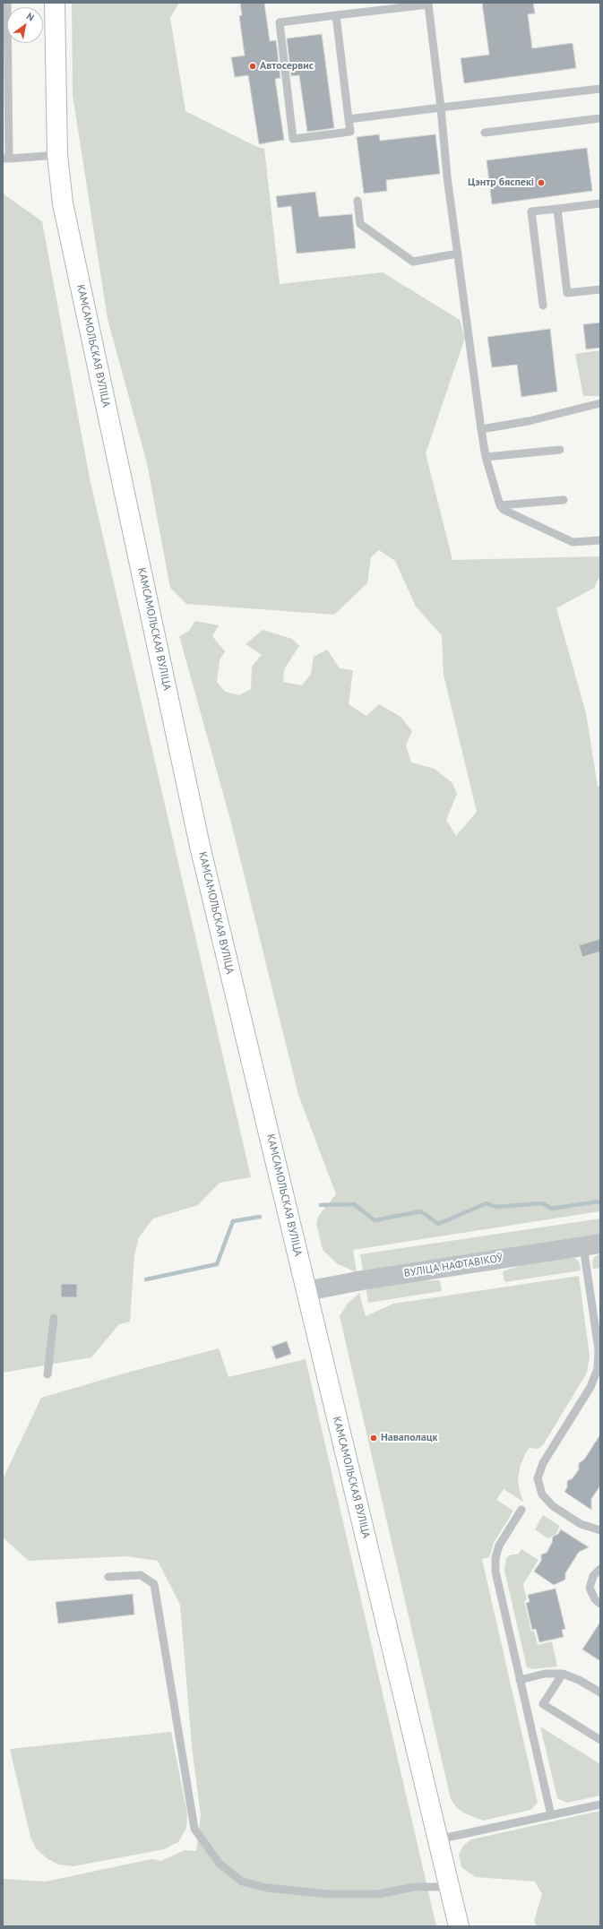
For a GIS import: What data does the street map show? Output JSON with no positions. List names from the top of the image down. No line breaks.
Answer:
{"streets":{"main road":["КАМСАМОЛЬСКАЯ ВУЛІЦА"],"street":["ВУЛІЦА НАФТАВІКОЎ"]},"crossings":[["КАМСАМОЛЬСКАЯ ВУЛІЦА","ВУЛІЦА НАФТАВІКОЎ"]],"places":["Автосервис","Цэнтр бяспекі","Наваполацк"],"north":"top right"}
